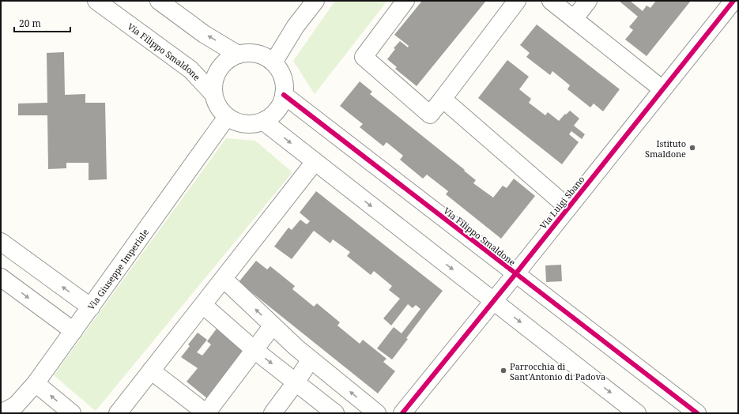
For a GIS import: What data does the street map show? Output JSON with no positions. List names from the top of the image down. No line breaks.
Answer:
{"streets":{"street":["Via Filippo Smaldone","Via Luigi Sbano","Via Giuseppe Imperiale"]},"crossings":[["Via Filippo Smaldone","Via Luigi Sbano"],["Via Filippo Smaldone","Via Giuseppe Imperiale"]],"places":["Istituto Smaldone","Parrocchia di Sant'Antonio di Padova"],"scale_bar":"20 m"}
